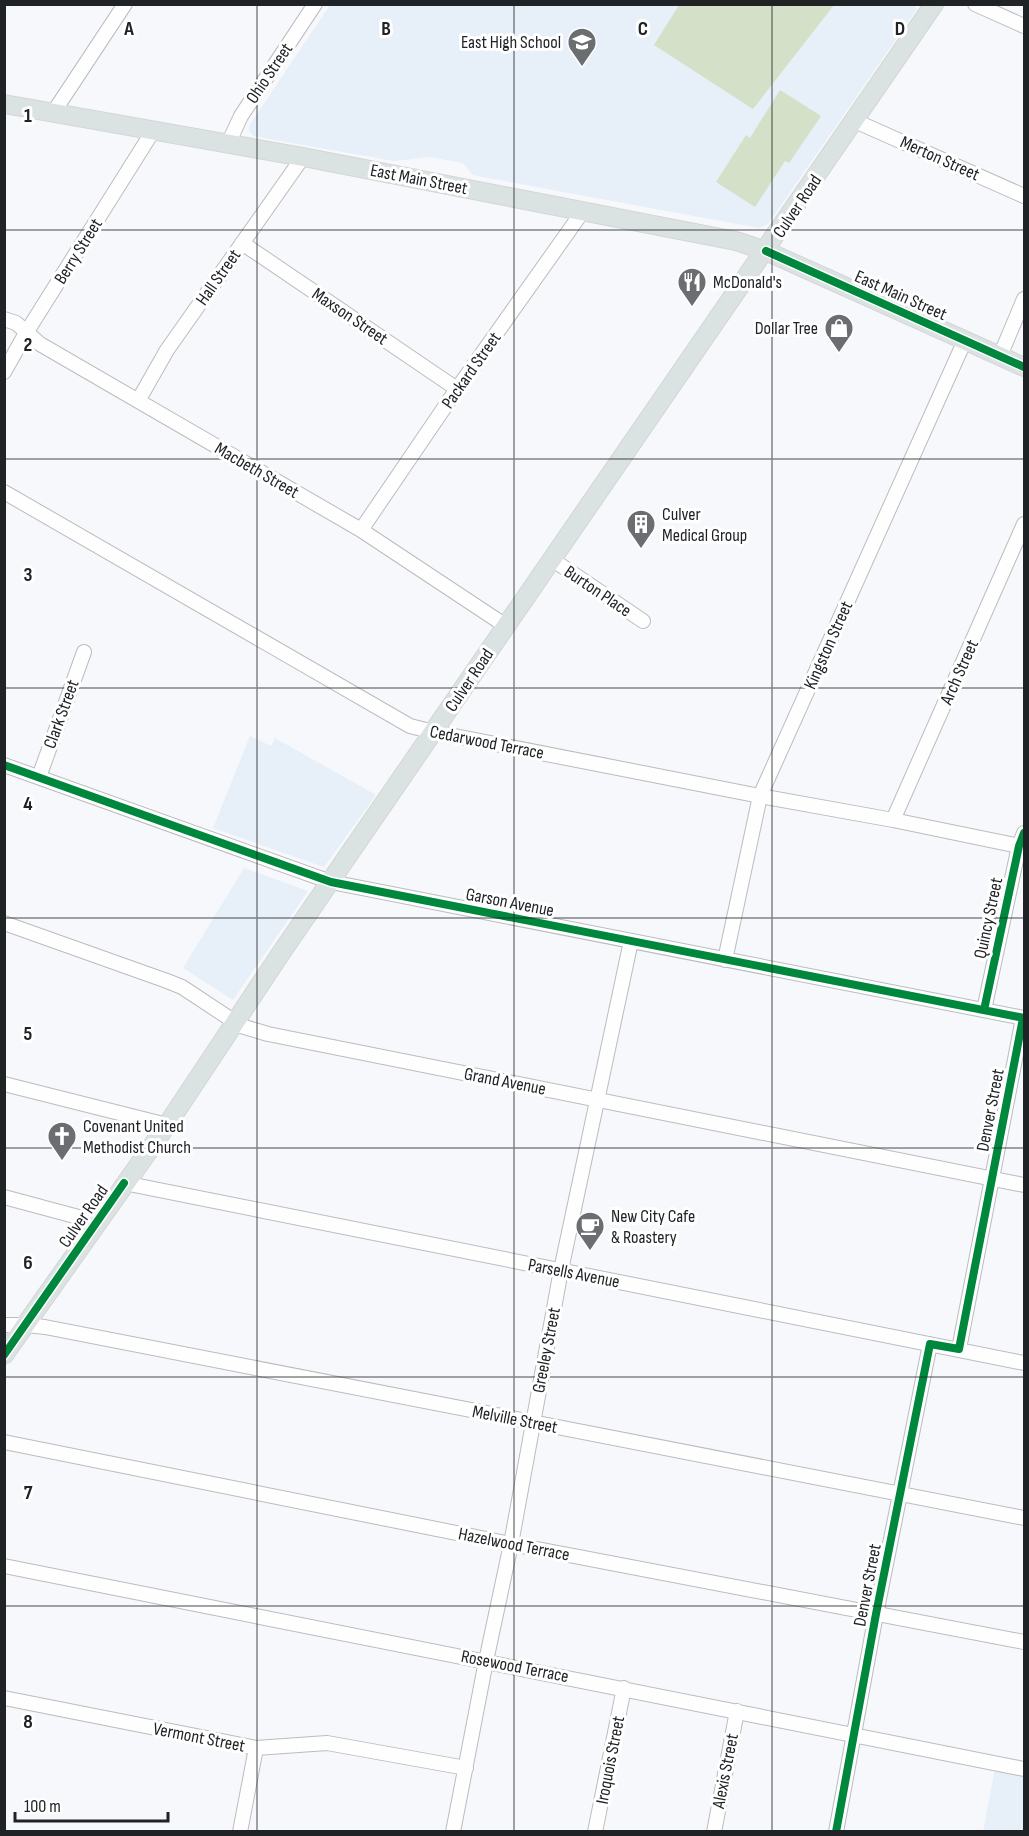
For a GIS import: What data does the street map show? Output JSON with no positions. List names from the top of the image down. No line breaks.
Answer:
{"streets":{"main road":["East Main Street","Culver Road"],"street":["Ohio Street","Merton Street","Berry Street","Hall Street","Maxson Street","Packard Street","Macbeth Street","Burton Place","Kingston Street","Arch Street","Clark Street","Cedarwood Terrace","Garson Avenue","Quincy Street","Grand Avenue","Denver Street","Parsells Avenue","Greeley Street","Melville Street","Hazelwood Terrace","Rosewood Terrace","Vermont Street","Iroquois Street","Alexis Street"]},"crossings":[["Ohio Street","East Main Street"],["Merton Street","Culver Road"],["East Main Street","Culver Road"],["East Main Street","Berry Street"],["East Main Street","Hall Street"],["East Main Street","Packard Street"],["East Main Street","Kingston Street"],["Culver Road","Macbeth Street"],["Culver Road","Burton Place"],["Culver Road","Cedarwood Terrace"],["Culver Road","Garson Avenue"],["Culver Road","Grand Avenue"],["Culver Road","Parsells Avenue"],["Culver Road","Melville Street"],["Berry Street","Macbeth Street"],["Hall Street","Maxson Street"],["Hall Street","Macbeth Street"],["Maxson Street","Packard Street"],["Packard Street","Macbeth Street"],["Kingston Street","Cedarwood Terrace"],["Kingston Street","Garson Avenue"],["Arch Street","Cedarwood Terrace"],["Clark Street","Garson Avenue"],["Cedarwood Terrace","Quincy Street"],["Garson Avenue","Quincy Street"],["Garson Avenue","Denver Street"],["Garson Avenue","Greeley Street"],["Grand Avenue","Denver Street"],["Grand Avenue","Greeley Street"],["Denver Street","Parsells Avenue"],["Denver Street","Melville Street"],["Denver Street","Hazelwood Terrace"],["Denver Street","Rosewood Terrace"],["Parsells Avenue","Greeley Street"],["Greeley Street","Melville Street"],["Greeley Street","Hazelwood Terrace"],["Greeley Street","Rosewood Terrace"],["Greeley Street","Vermont Street"],["Rosewood Terrace","Iroquois Street"],["Rosewood Terrace","Alexis Street"]],"places":{"school or university":["East High School"],"restaurant":["McDonald's"],"shop":["Dollar Tree"],"building":["Culver Medical Group"],"church":["Covenant United Methodist Church"],"cafe":["New City Cafe & Roastery"]},"scale_bar":"100 m","grid":{"columns":["A","B","C","D"],"rows":["1","2","3","4","5","6","7","8"]}}
